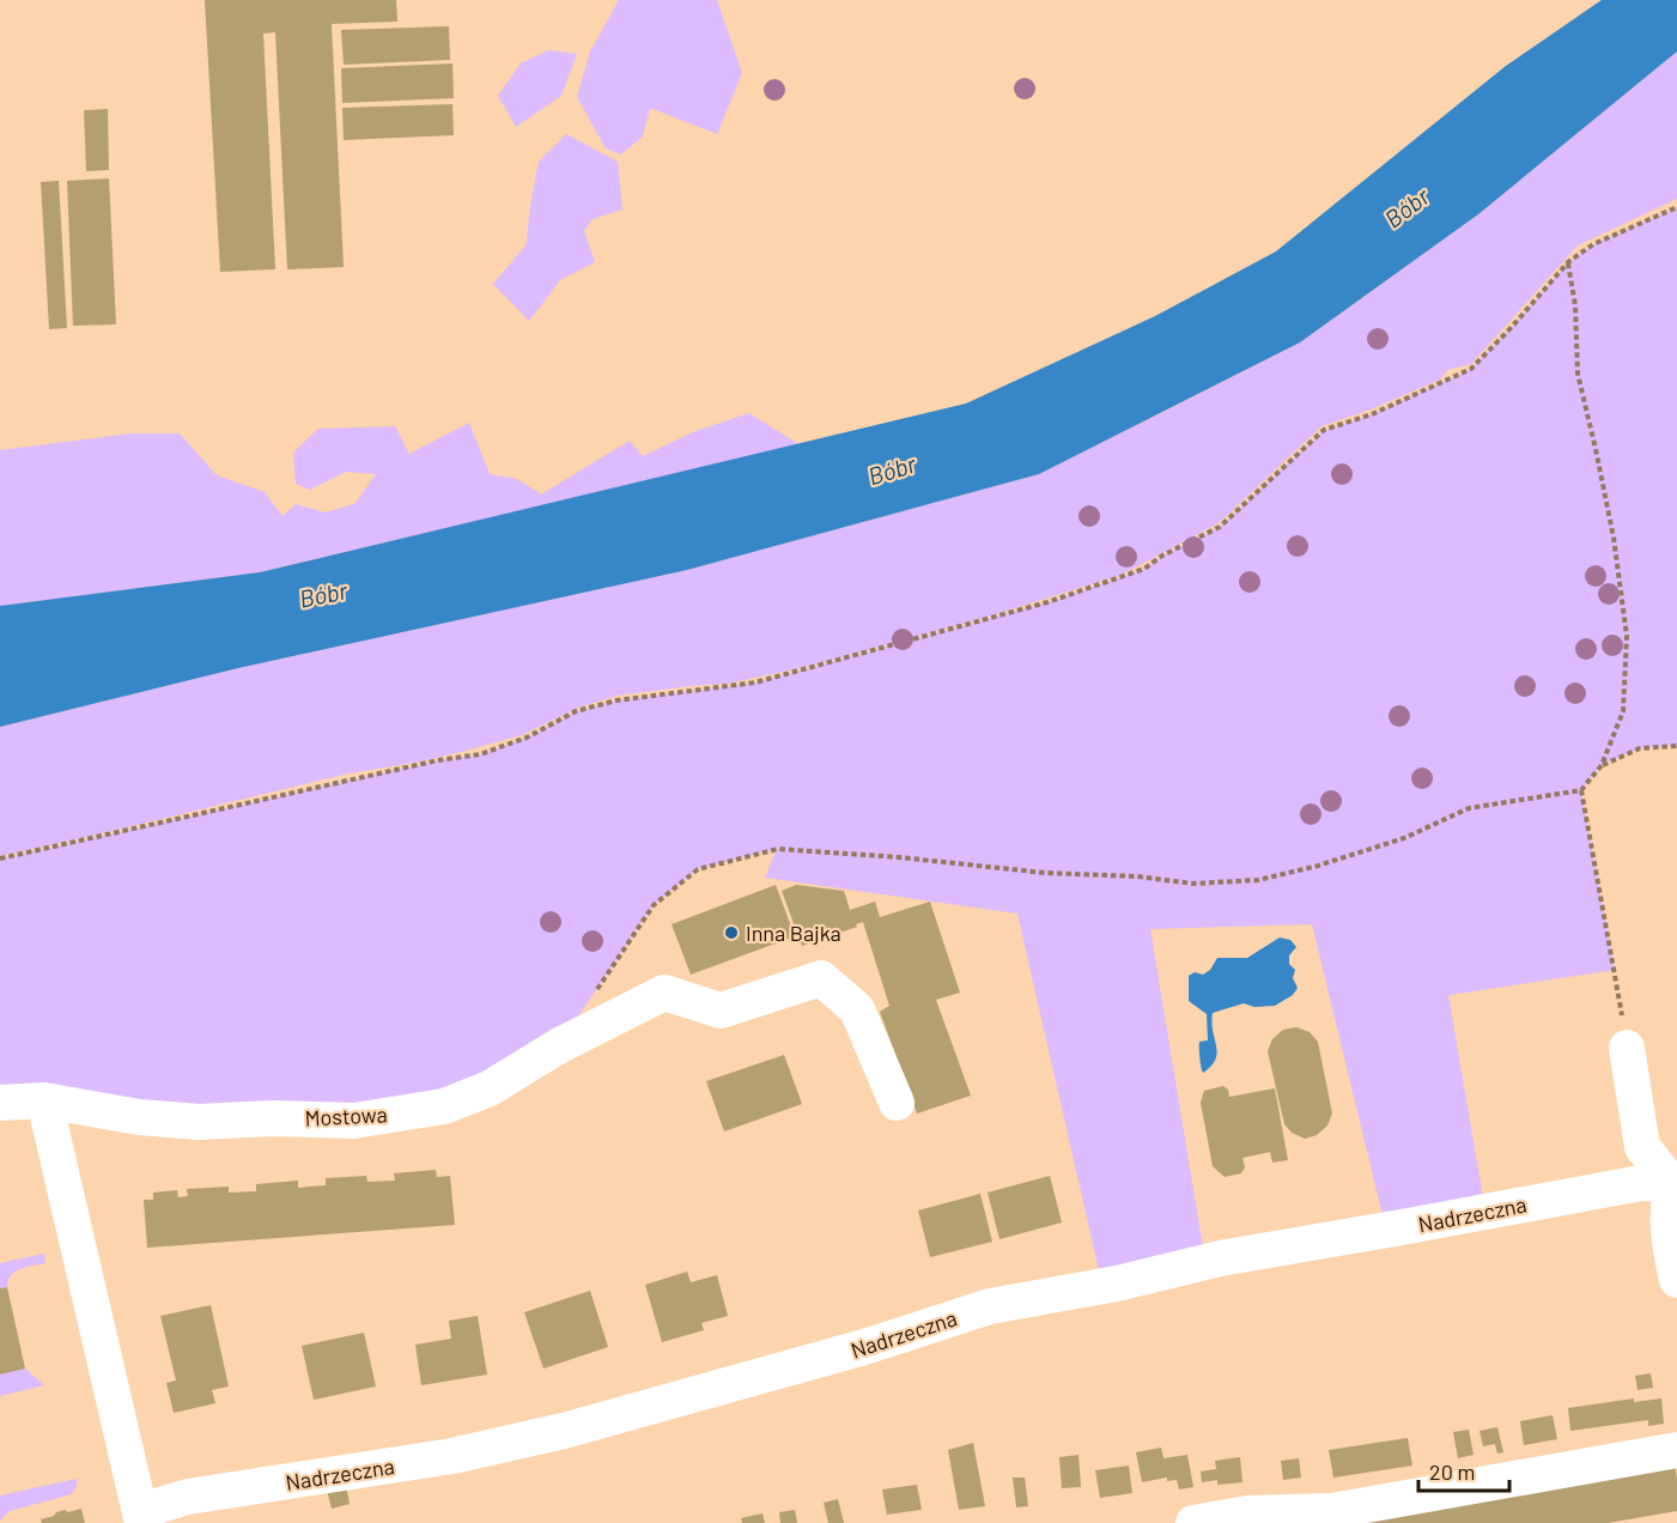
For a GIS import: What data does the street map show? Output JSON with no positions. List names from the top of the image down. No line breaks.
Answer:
{"streets":{"street":["Mostowa","Nadrzeczna"]},"crossings":[["Mostowa","Nadrzeczna"]],"water":["Bóbr"],"places":["Inna Bajka"],"scale_bar":"20 m"}
